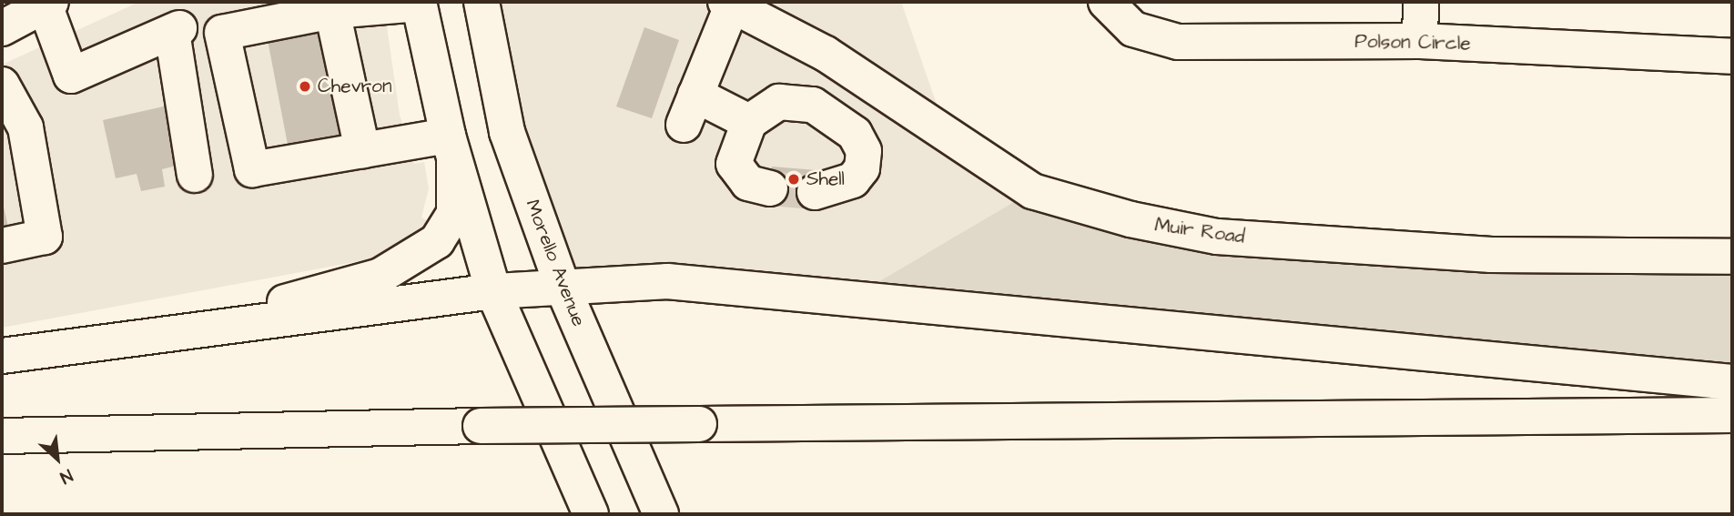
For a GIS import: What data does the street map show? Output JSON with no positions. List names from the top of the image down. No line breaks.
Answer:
{"streets":{"main road":["Polson Circle","Muir Road","Morello Avenue"]},"places":["Chevron","Shell"],"north":"bottom right"}
